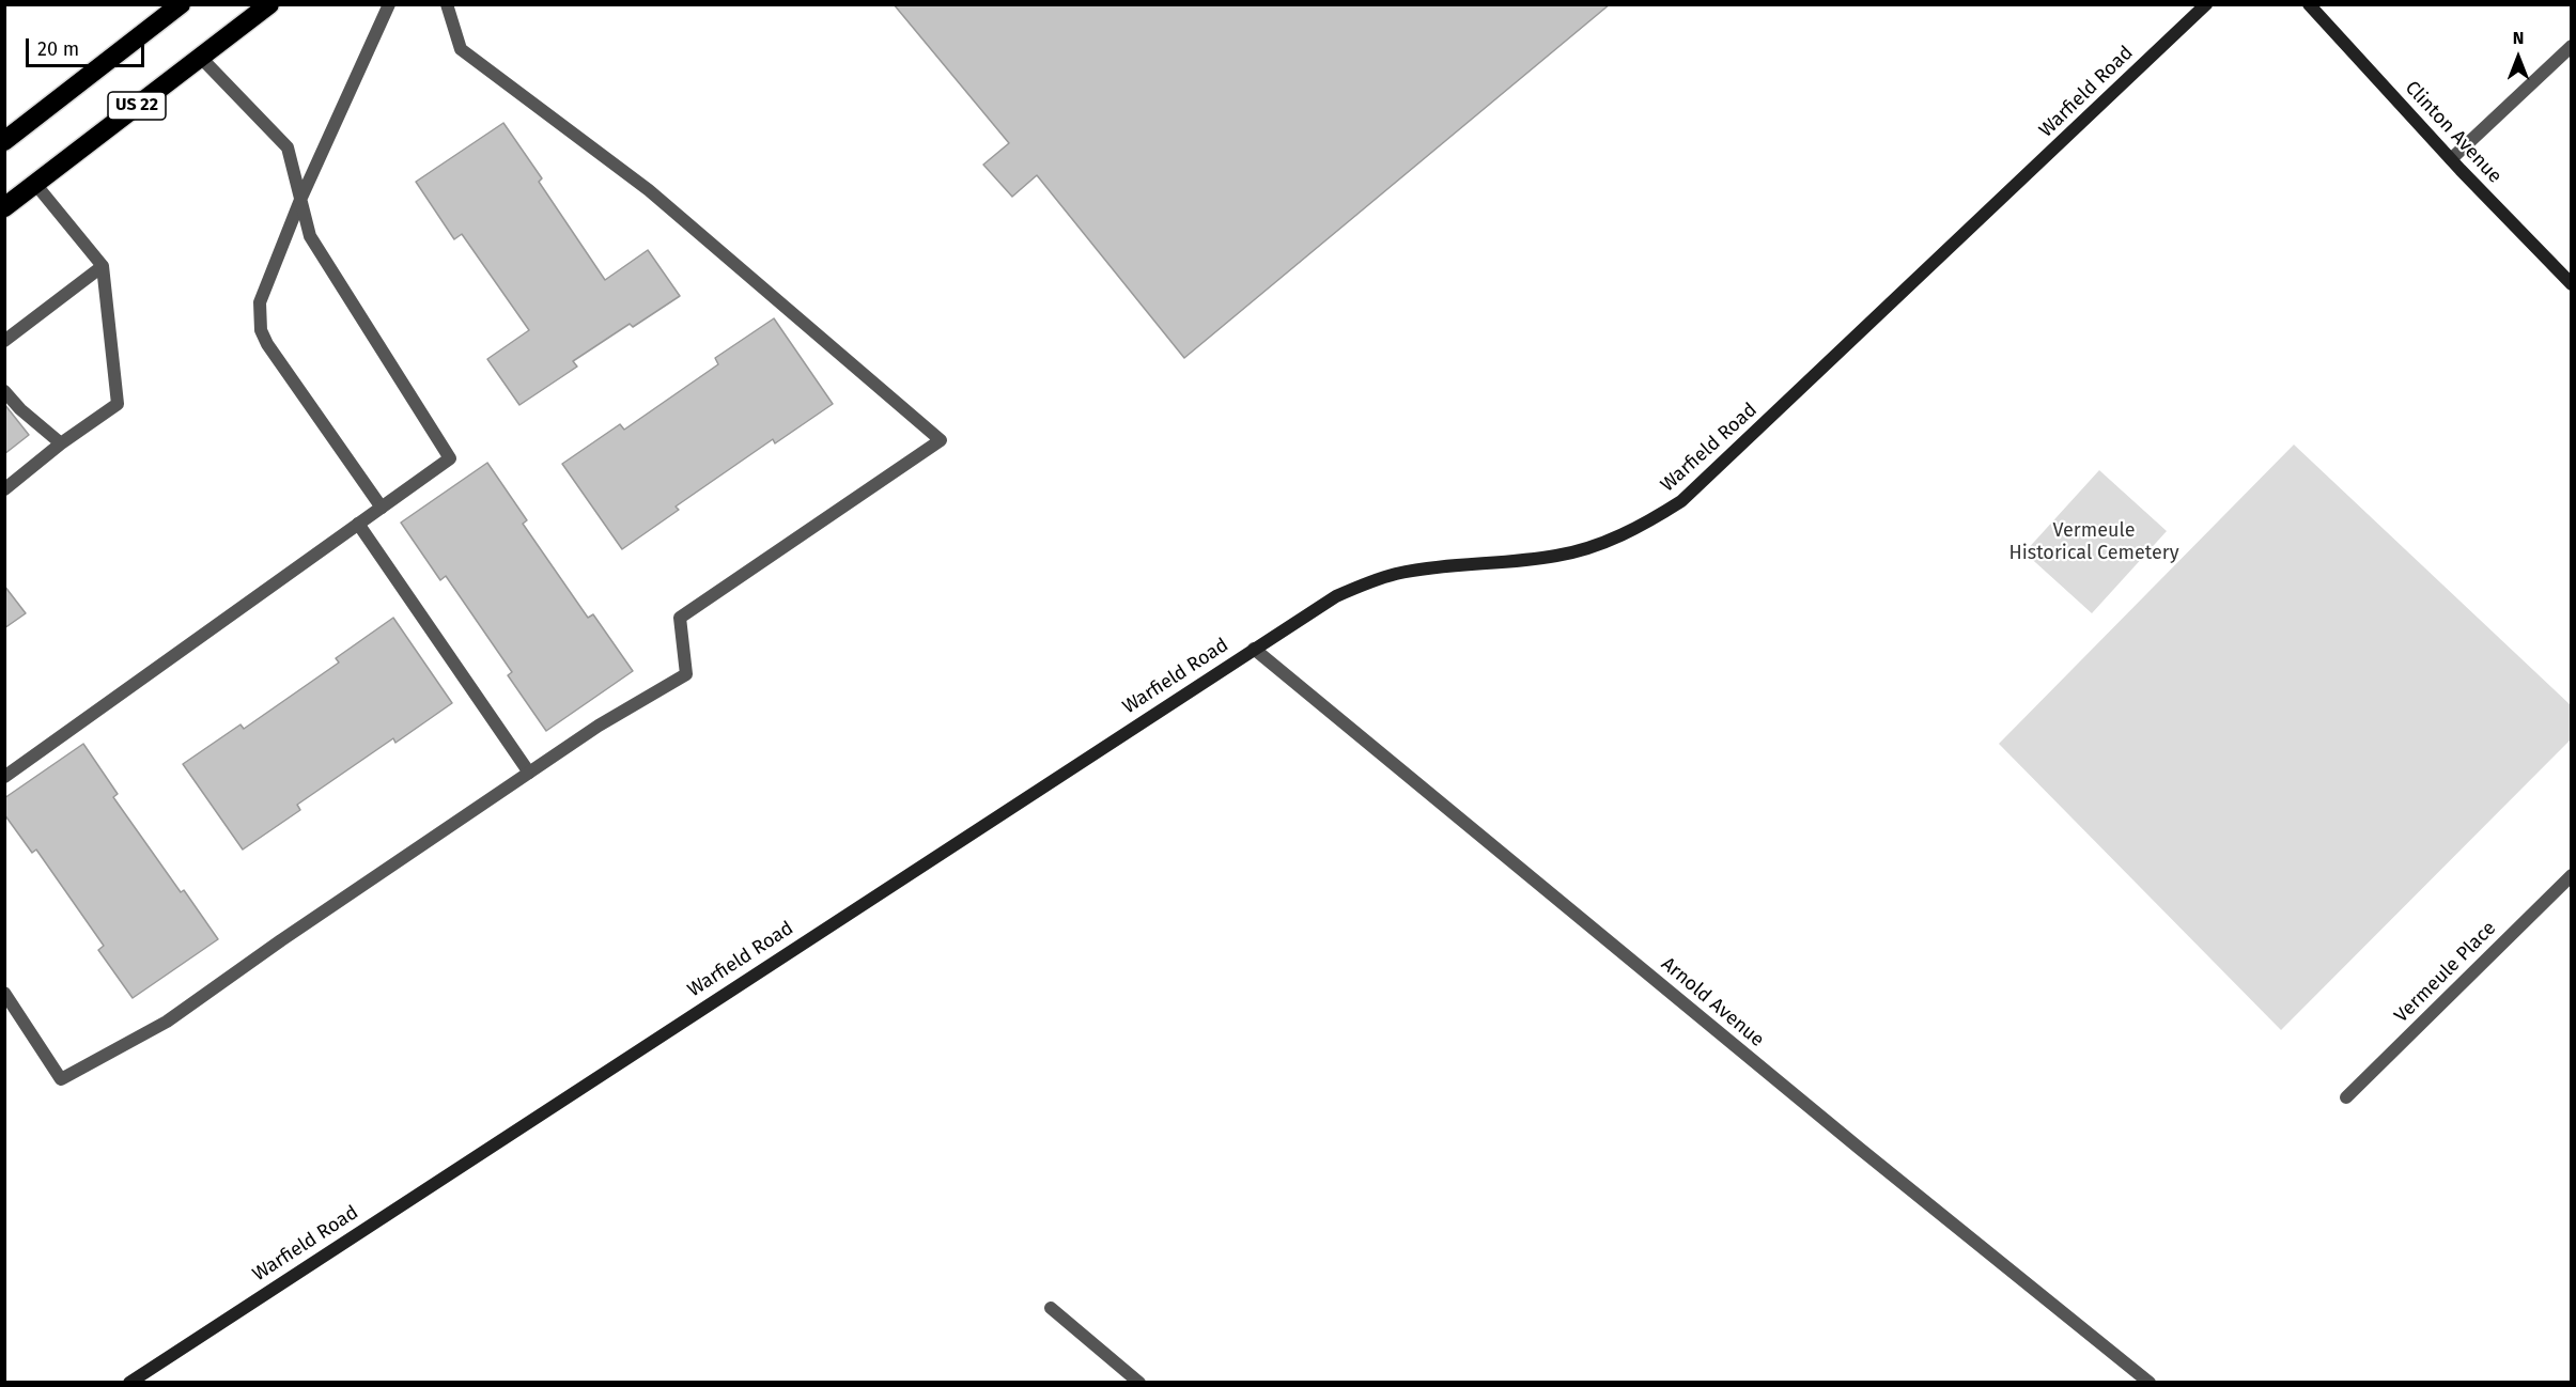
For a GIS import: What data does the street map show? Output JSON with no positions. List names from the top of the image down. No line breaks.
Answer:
{"streets":{"highway":["US 22"],"street":["Warfield Road","Clinton Avenue","Vermeule Place","Arnold Avenue"]},"crossings":[["Warfield Road","Arnold Avenue"]],"parks":["Vermeule Historical Cemetery"],"scale_bar":"20 m","north":"top"}
